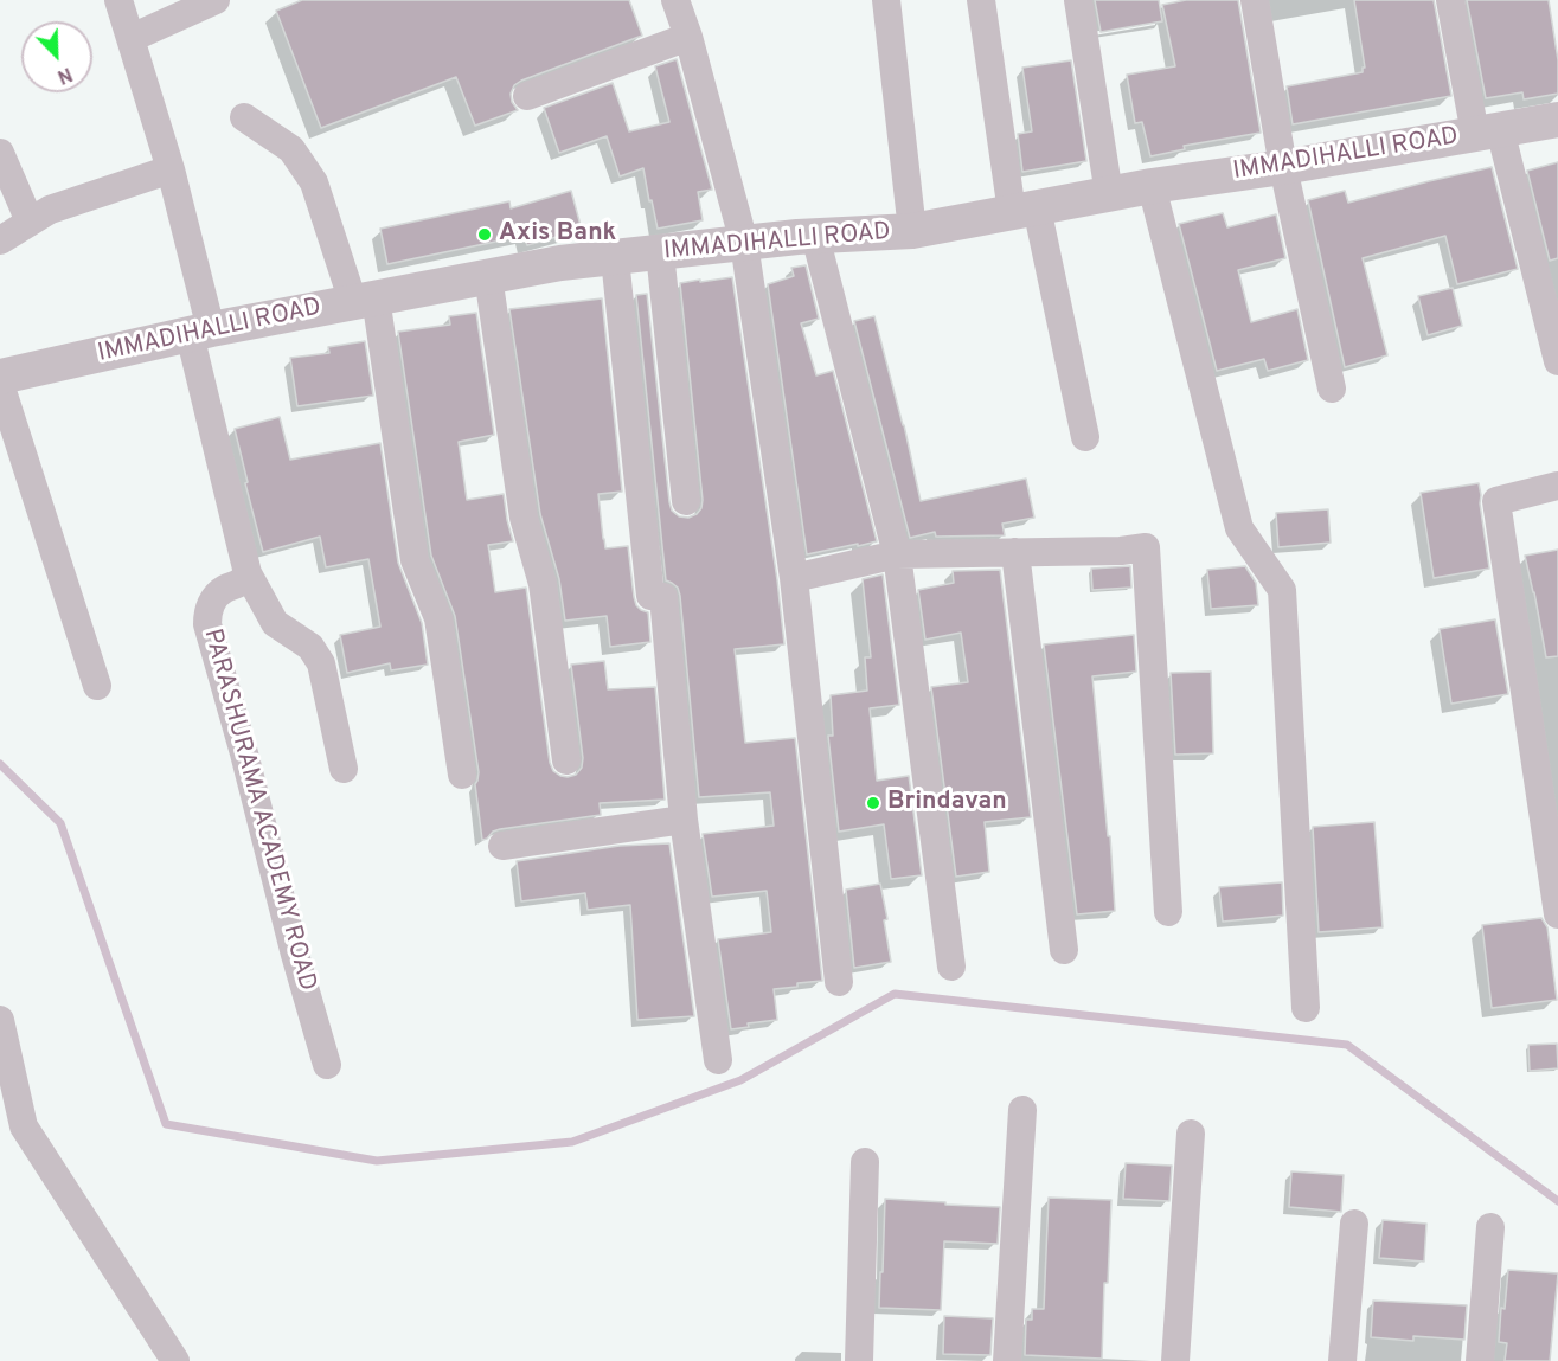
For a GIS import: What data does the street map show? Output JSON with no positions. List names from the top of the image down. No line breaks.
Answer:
{"streets":{"street":["IMMADIHALLI ROAD","PARASHURAMA ACADEMY ROAD"]},"places":["Axis Bank","Brindavan"],"north":"bottom right"}
